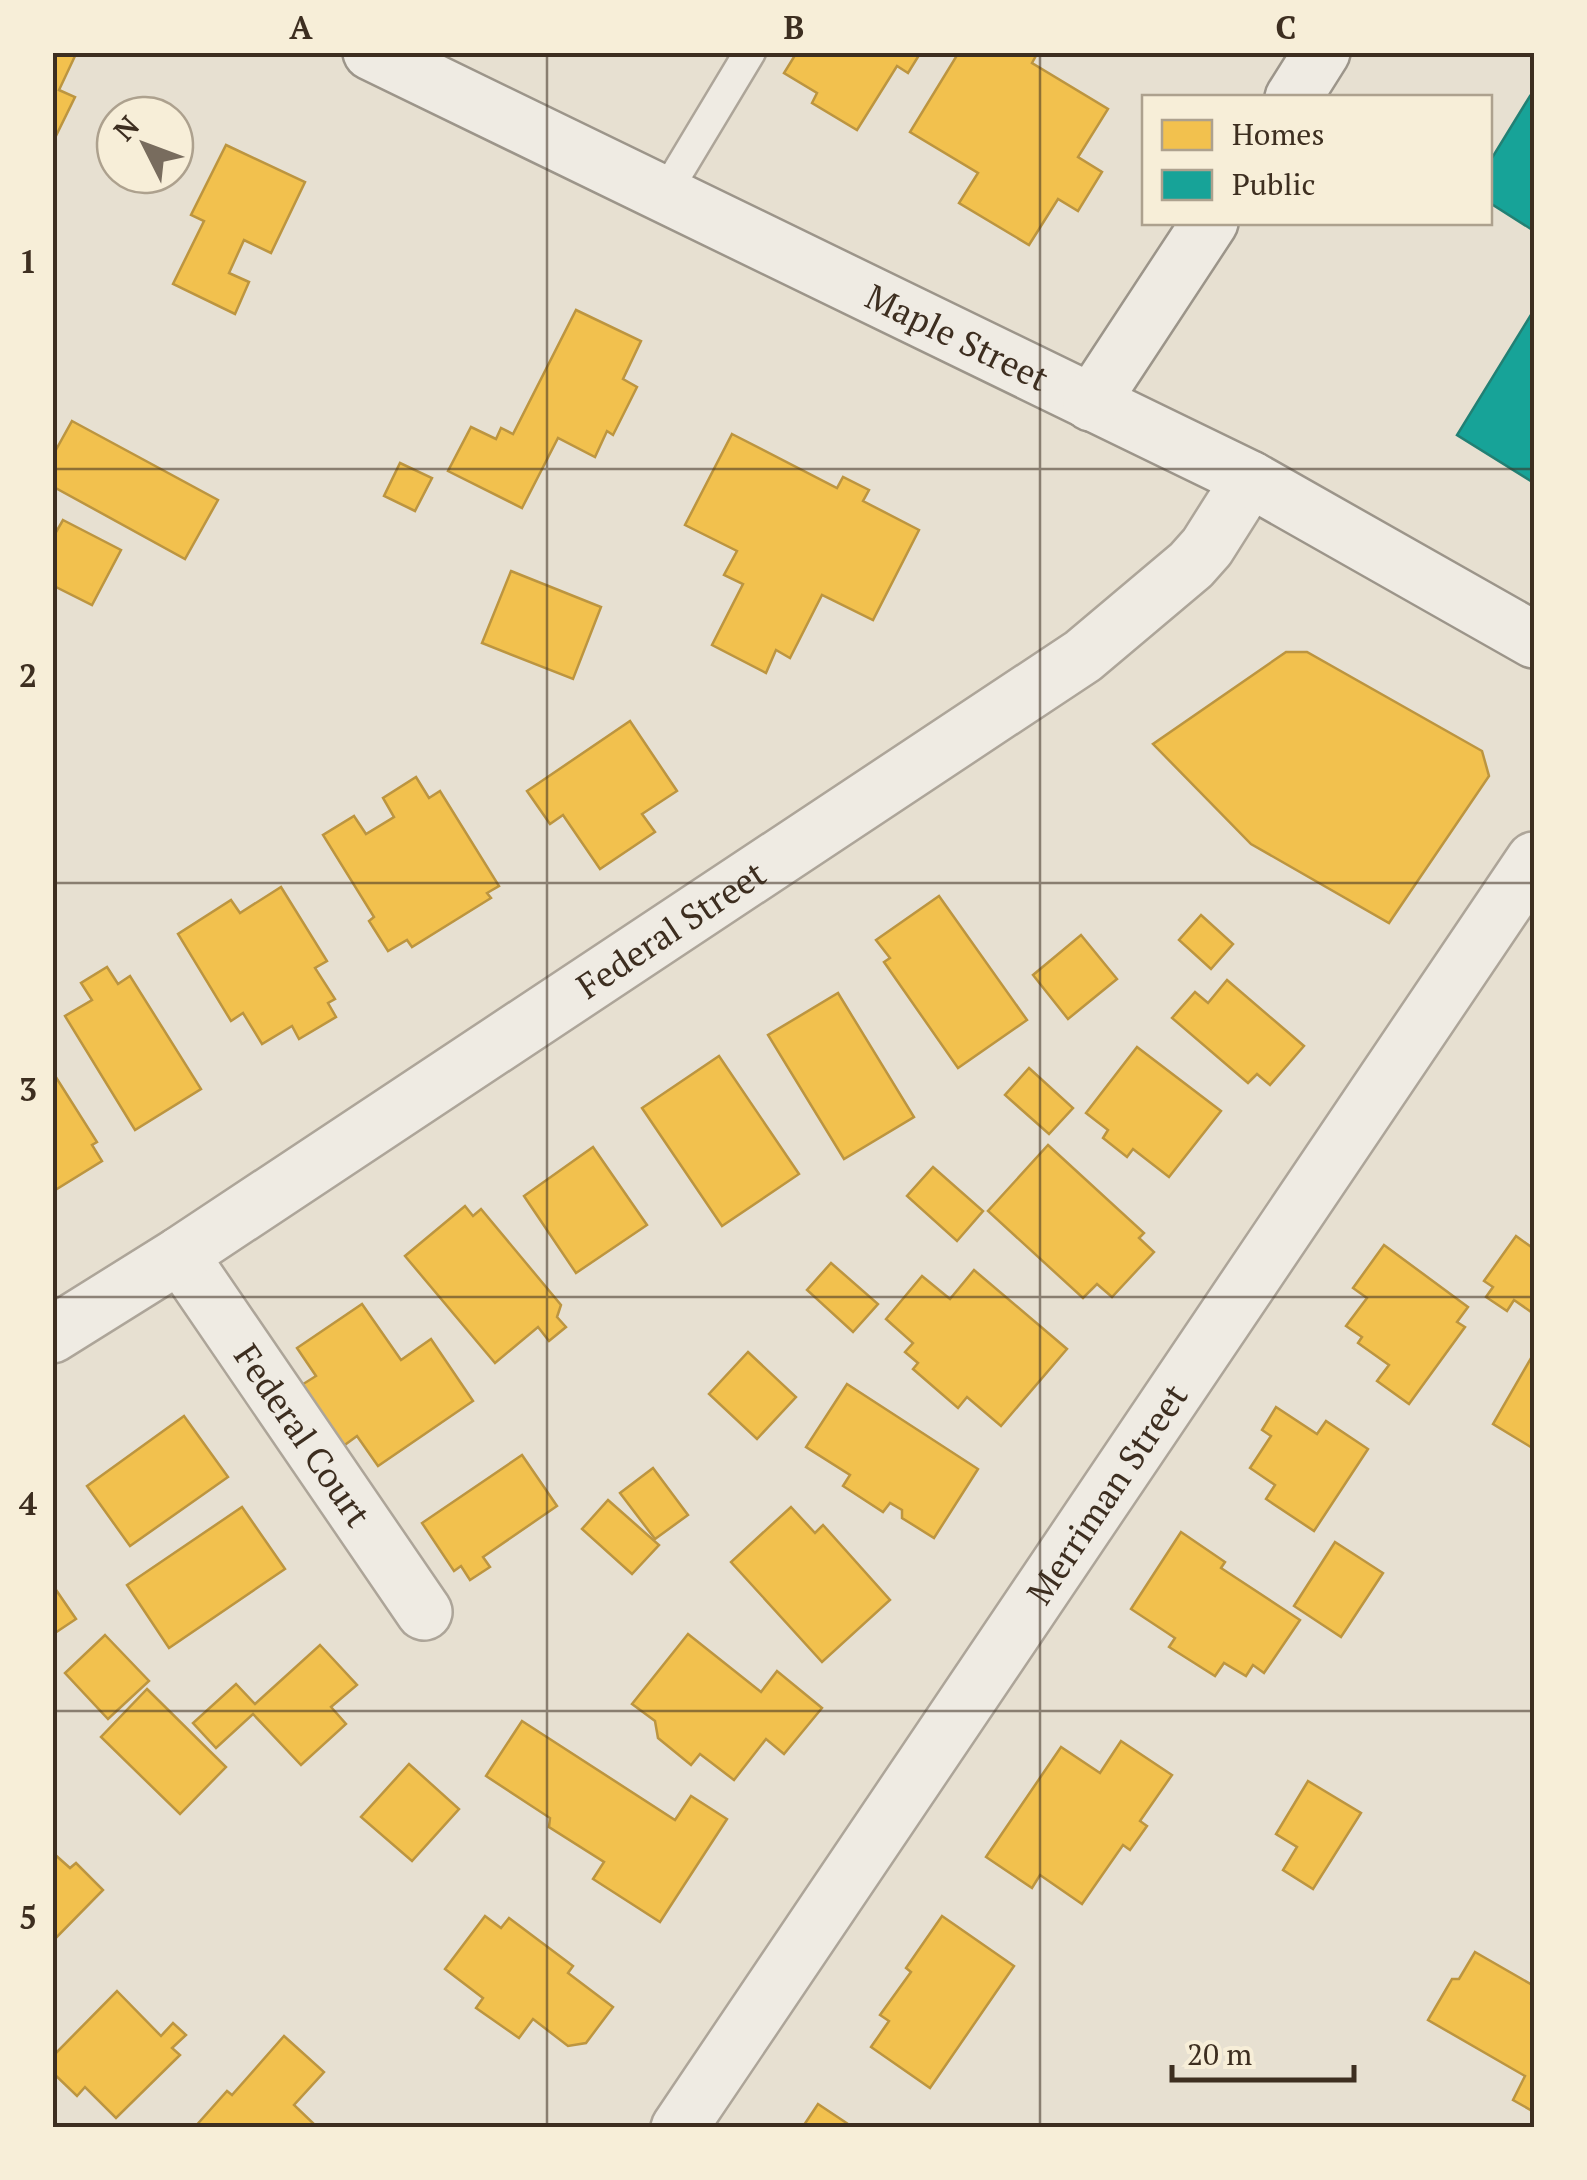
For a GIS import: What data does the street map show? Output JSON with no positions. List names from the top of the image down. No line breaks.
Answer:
{"streets":{"street":["Maple Street","Federal Street","Federal Court","Merriman Street"]},"crossings":[["Maple Street","Federal Street"],["Federal Street","Federal Court"]],"legend":["Homes","Public"],"scale_bar":"20 m","north":"top left","grid":{"columns":["A","B","C"],"rows":["1","2","3","4","5"]}}
